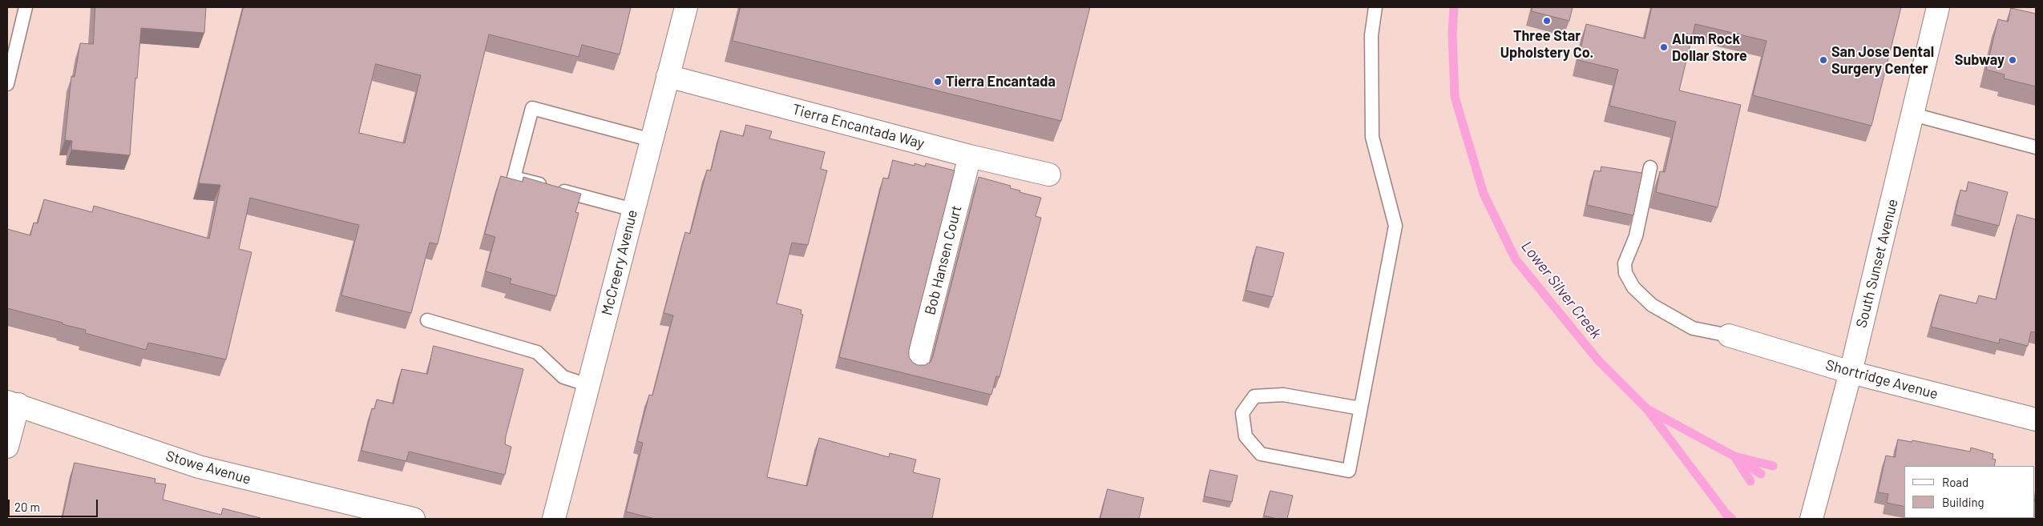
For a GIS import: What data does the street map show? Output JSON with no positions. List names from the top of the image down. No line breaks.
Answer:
{"streets":{"street":["Tierra Encantada Way","Bob Hansen Court","McCreery Avenue","South Sunset Avenue","Shortridge Avenue","Stowe Avenue"]},"crossings":[["Tierra Encantada Way","Bob Hansen Court"],["Tierra Encantada Way","McCreery Avenue"],["South Sunset Avenue","Shortridge Avenue"]],"water":["Lower Silver Creek"],"places":["Three Star Upholstery Co.","Alum Rock Dollar Store","San Jose Dental Surgery Center","Subway","Tierra Encantada"],"legend":["Road","Building"],"scale_bar":"20 m"}
